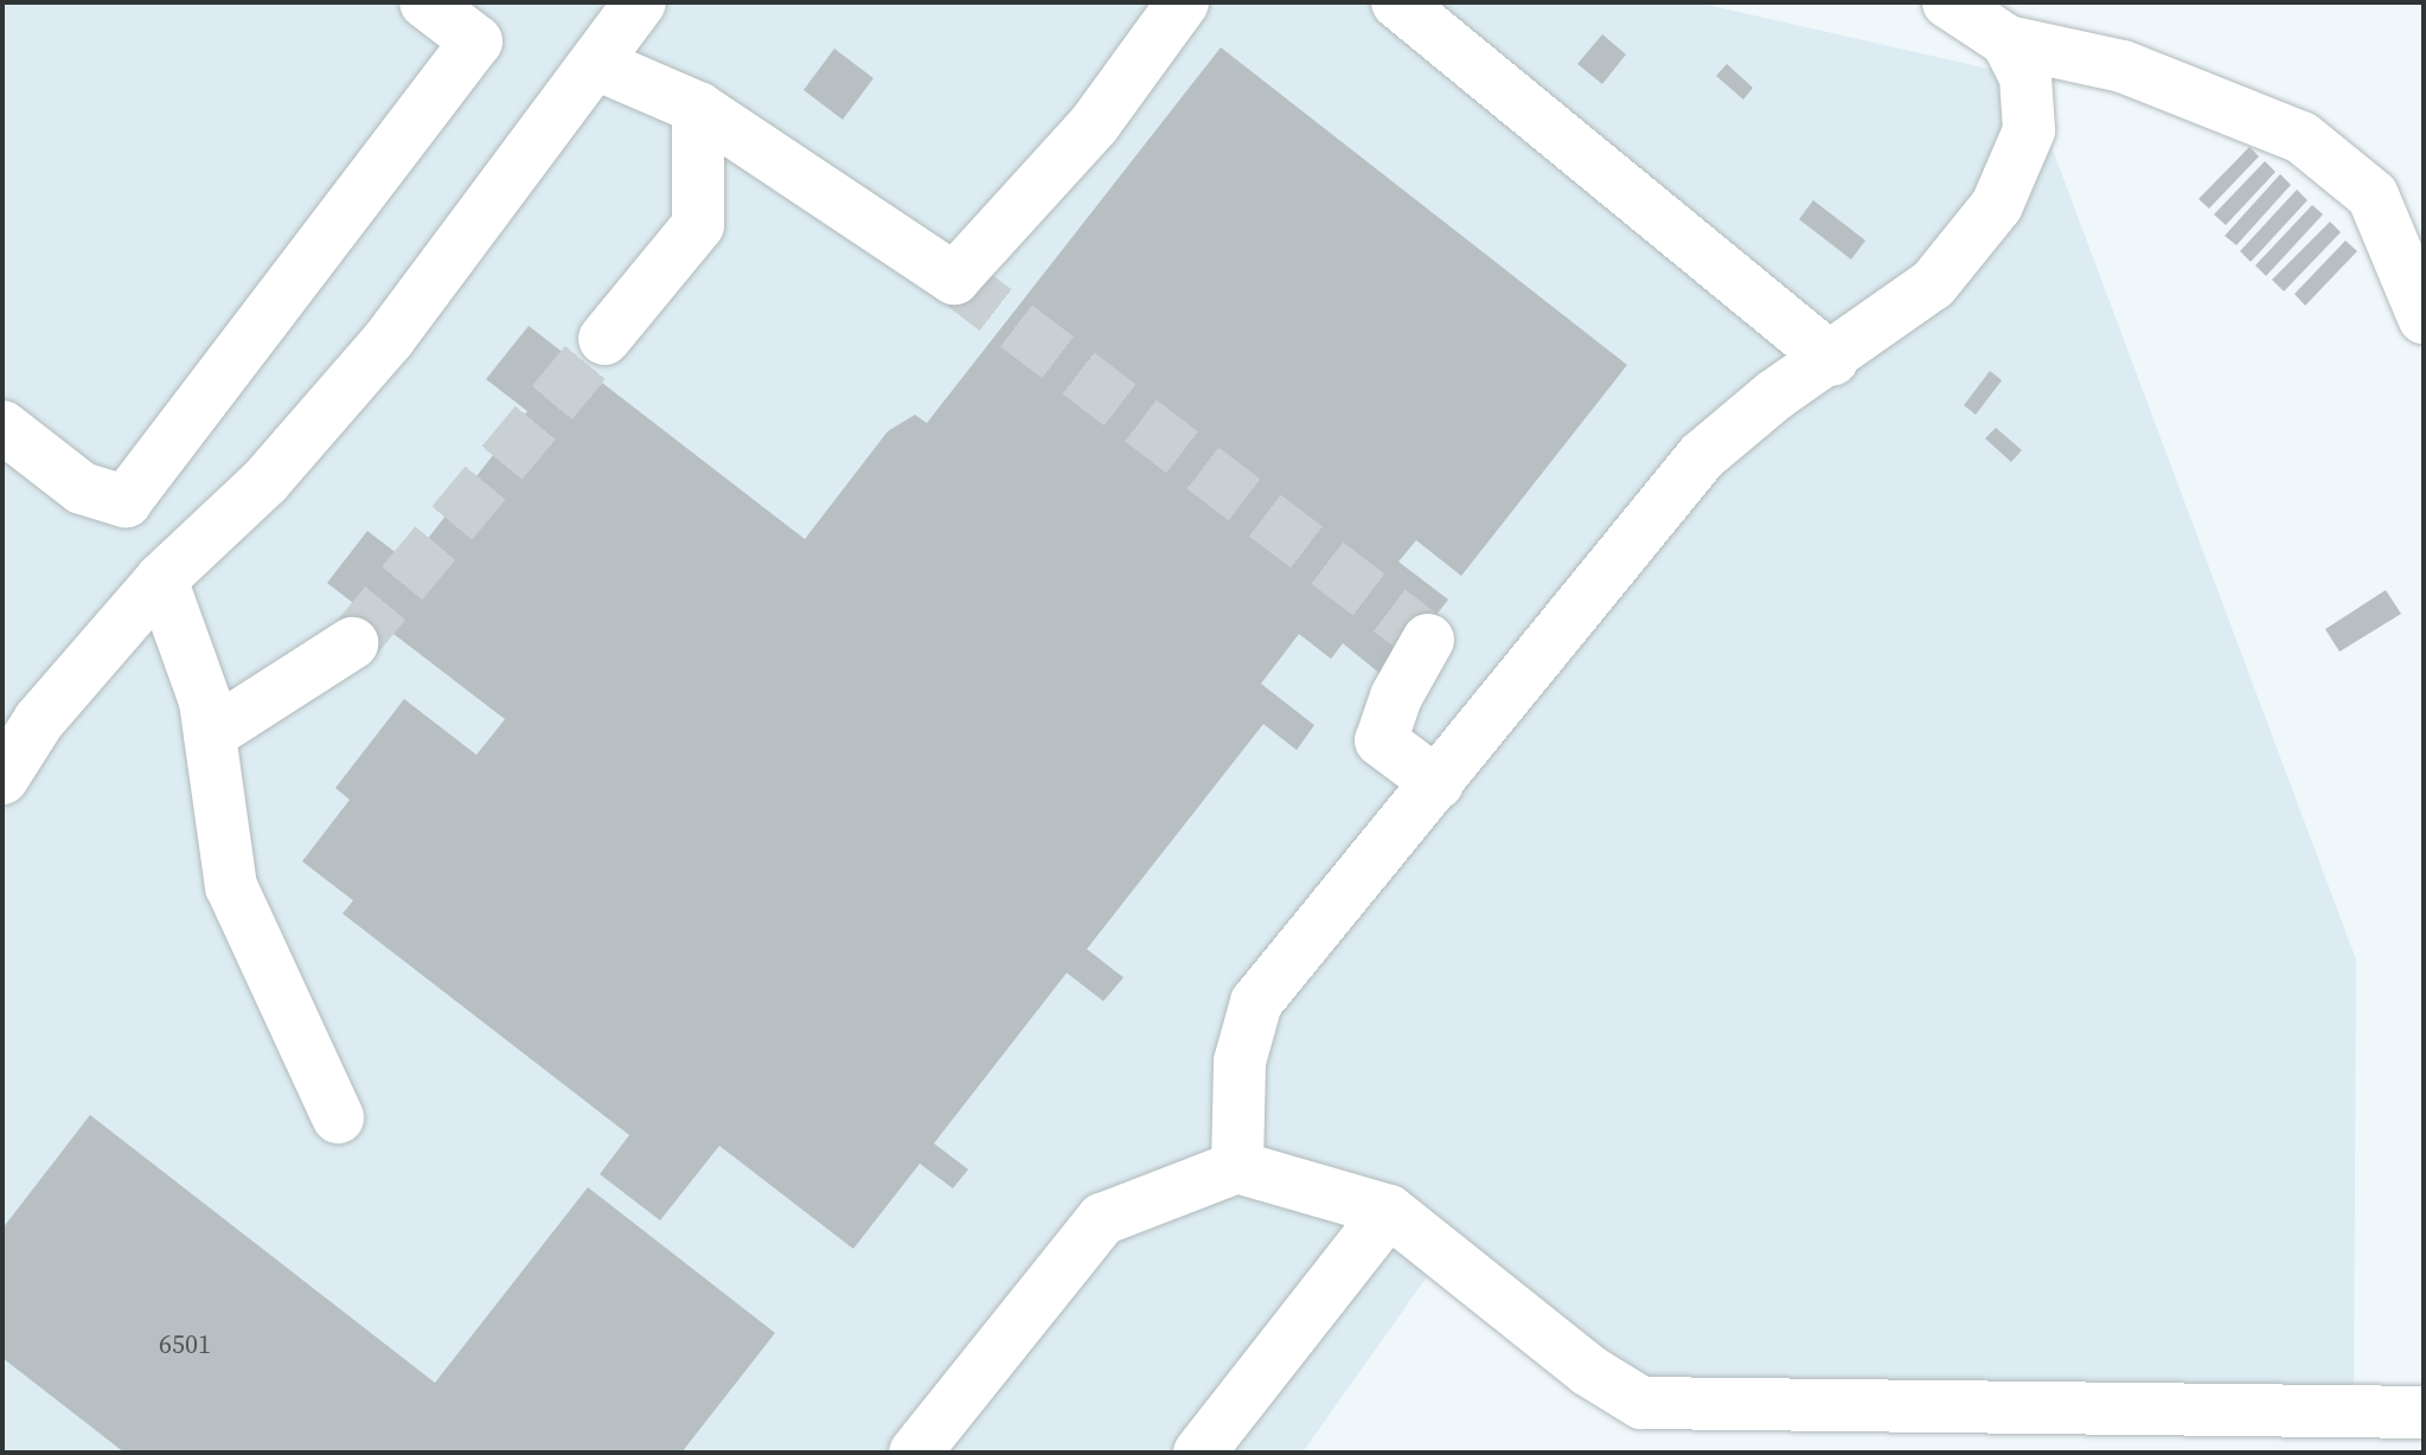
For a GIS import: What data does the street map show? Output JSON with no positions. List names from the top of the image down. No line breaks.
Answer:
{"house_numbers":["6501"]}
